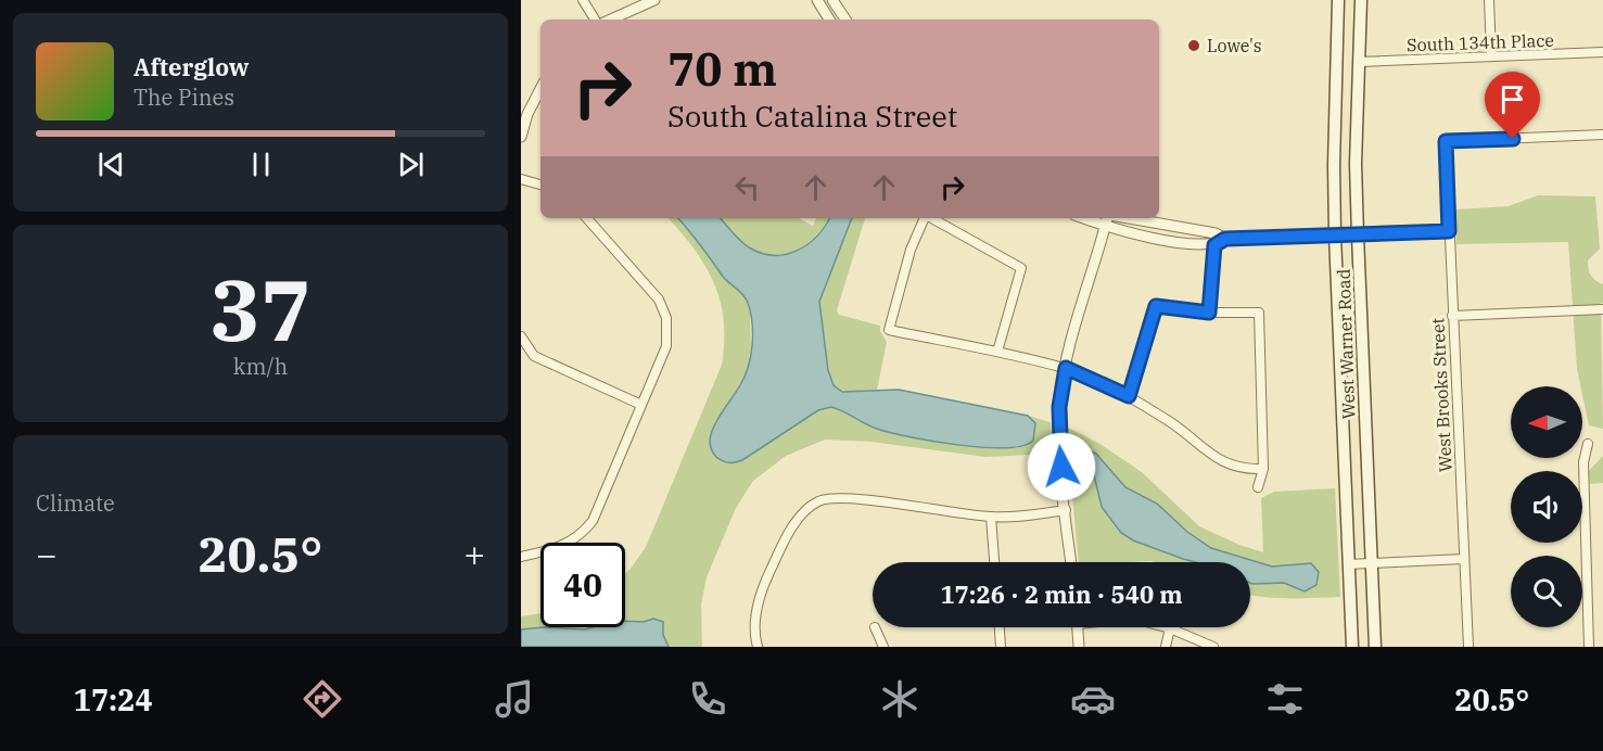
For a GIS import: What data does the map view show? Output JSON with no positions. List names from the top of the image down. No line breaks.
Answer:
{"streets":{"main road":["West Warner Road"],"street":["South 134th Place","West Brooks Street"]},"crossings":[["South 134th Place","West Warner Road"]],"places":["Lowe's"],"north":"left","page":{"turn":["70 m","South Catalina Street"],"song":["Afterglow","The Pines"],"tile":[["37","km/h"],"Climate"],"heat":["−","20.5°","+"],"limit":"40","trip":"17:26 · 2 min · 540 m","tabs":["17:24","20.5°"]}}
